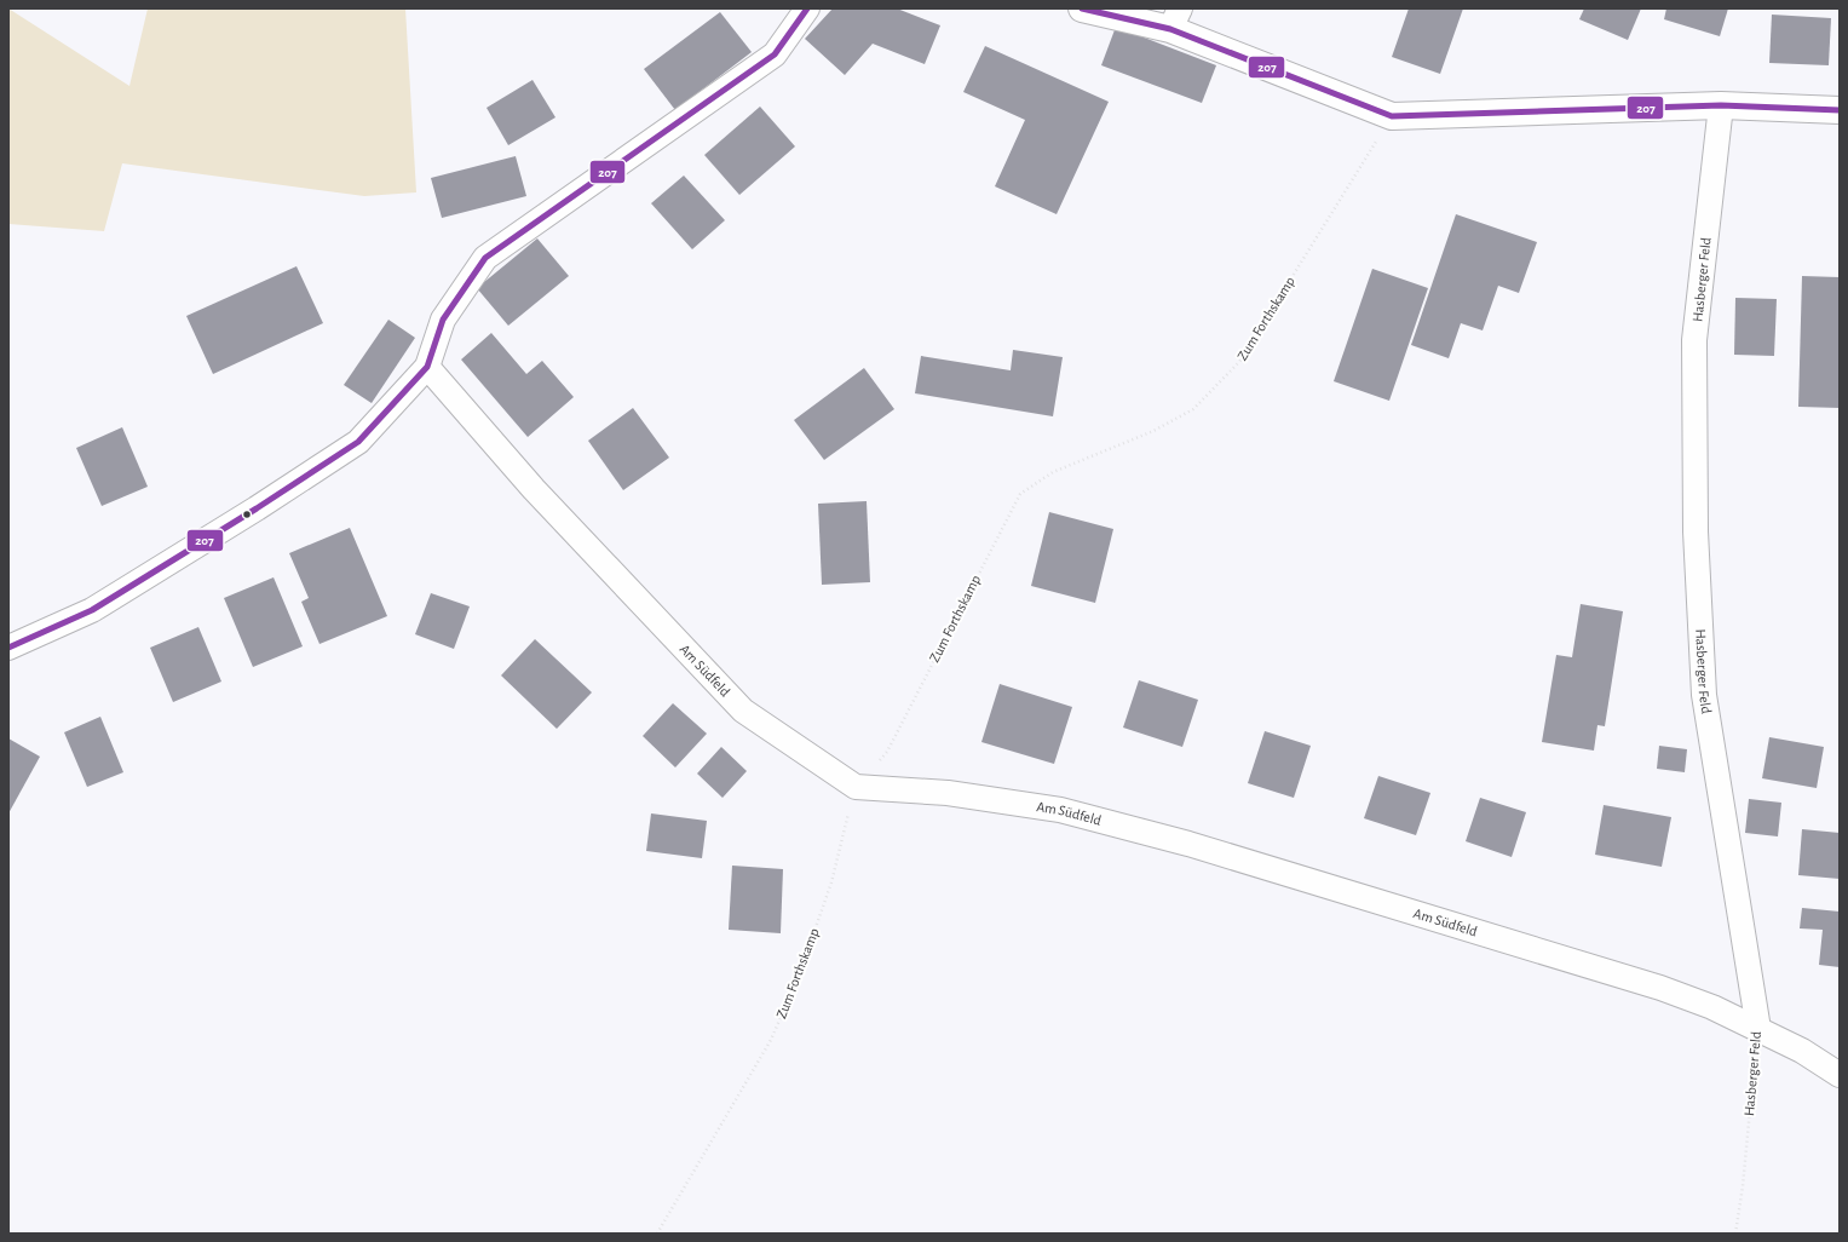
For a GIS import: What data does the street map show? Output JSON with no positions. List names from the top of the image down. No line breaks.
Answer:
{"streets":{"street":["Hasberger Feld","Am Südfeld"],"path":["Zum Forthskamp"]},"crossings":[["Hasberger Feld","Am Südfeld"],["Zum Forthskamp","Am Südfeld"]],"lines":["transit line 207"]}
